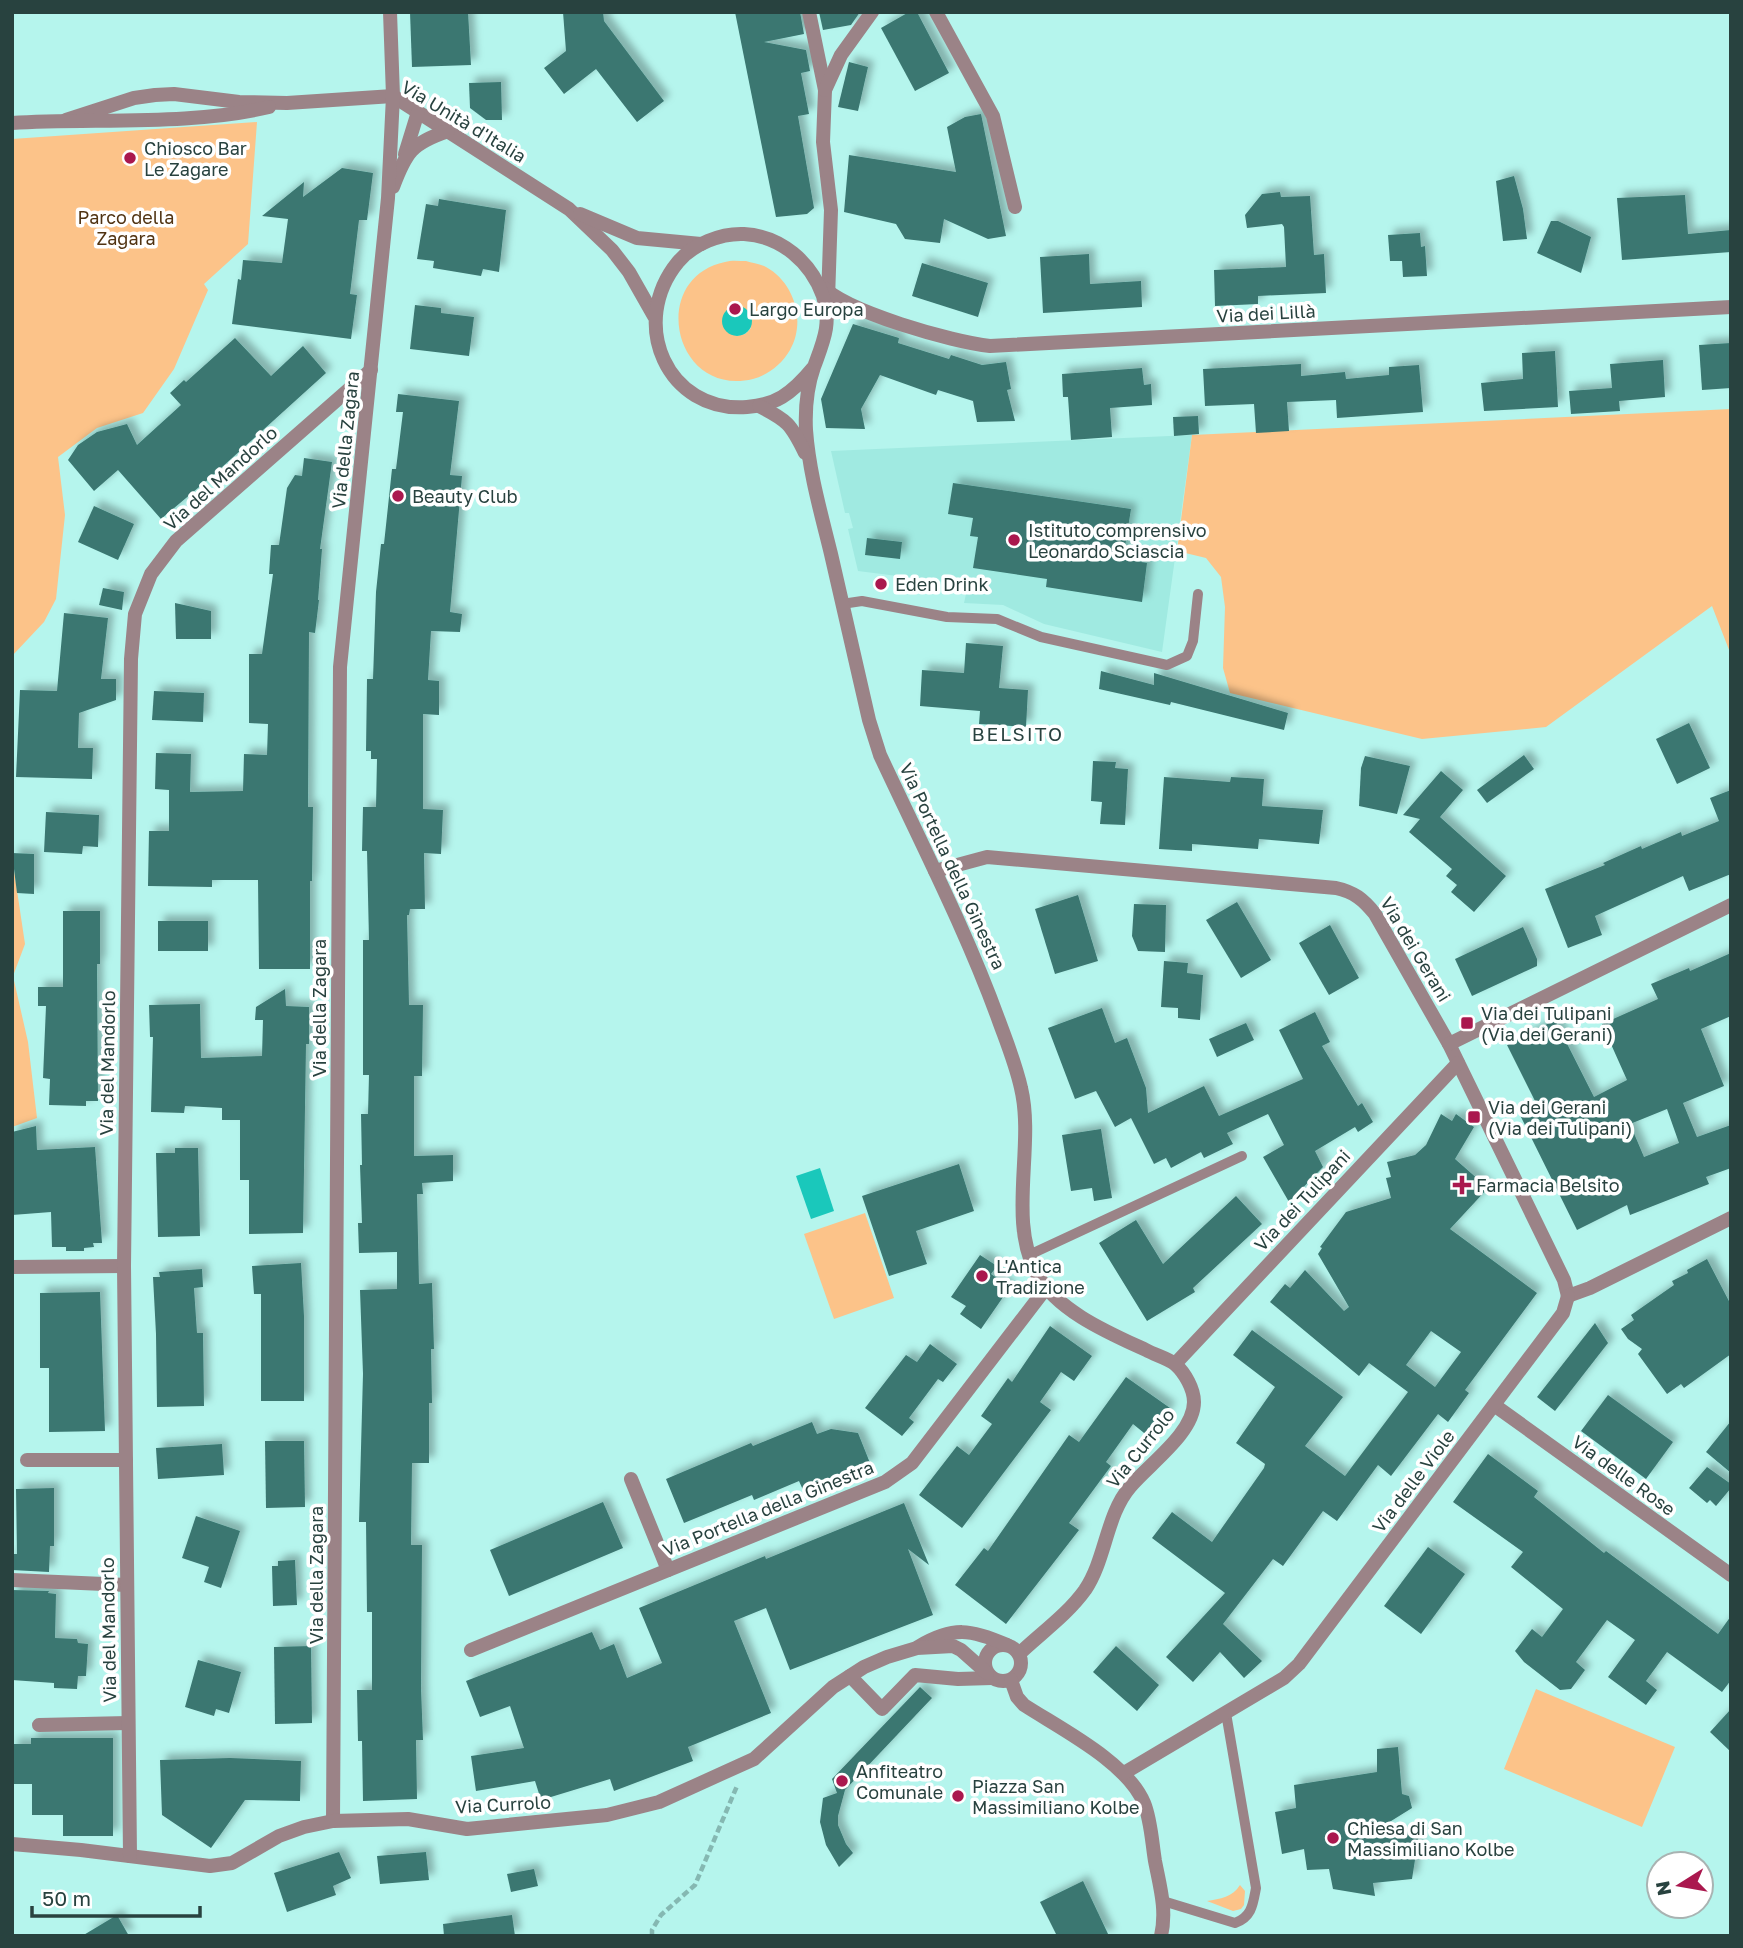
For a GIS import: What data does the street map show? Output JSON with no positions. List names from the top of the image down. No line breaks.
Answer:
{"streets":{"street":["Via Unità d'Italia","Via dei Lillà","Via della Zagara","Via del Mandorlo","Via Portella della Ginestra","Via dei Gerani","Via dei Tulipani","Via Currolo","Via delle Rose","Via delle Viole"]},"crossings":[["Via della Zagara","Via del Mandorlo"],["Via della Zagara","Via Currolo"],["Via del Mandorlo","Via Currolo"],["Via Portella della Ginestra","Via dei Gerani"],["Via Portella della Ginestra","Via dei Tulipani"],["Via Portella della Ginestra","Via Currolo"],["Via dei Gerani","Via dei Tulipani"],["Via dei Gerani","Via delle Viole"],["Via dei Tulipani","Via Currolo"],["Via delle Rose","Via delle Viole"]],"districts":["BELSITO"],"parks":["Parco della Zagara"],"places":{"other":["Chiosco Bar Le Zagare","Largo Europa","Beauty Club","Istituto comprensivo Leonardo Sciascia","Eden Drink","L'Antica Tradizione","Anfiteatro Comunale","Piazza San Massimiliano Kolbe","Chiesa di San Massimiliano Kolbe"],"transit":["Via dei Tulipani (Via dei Gerani)","Via dei Gerani (Via dei Tulipani)"],"health":["Farmacia Belsito"]},"scale_bar":"50 m","north":"left"}
